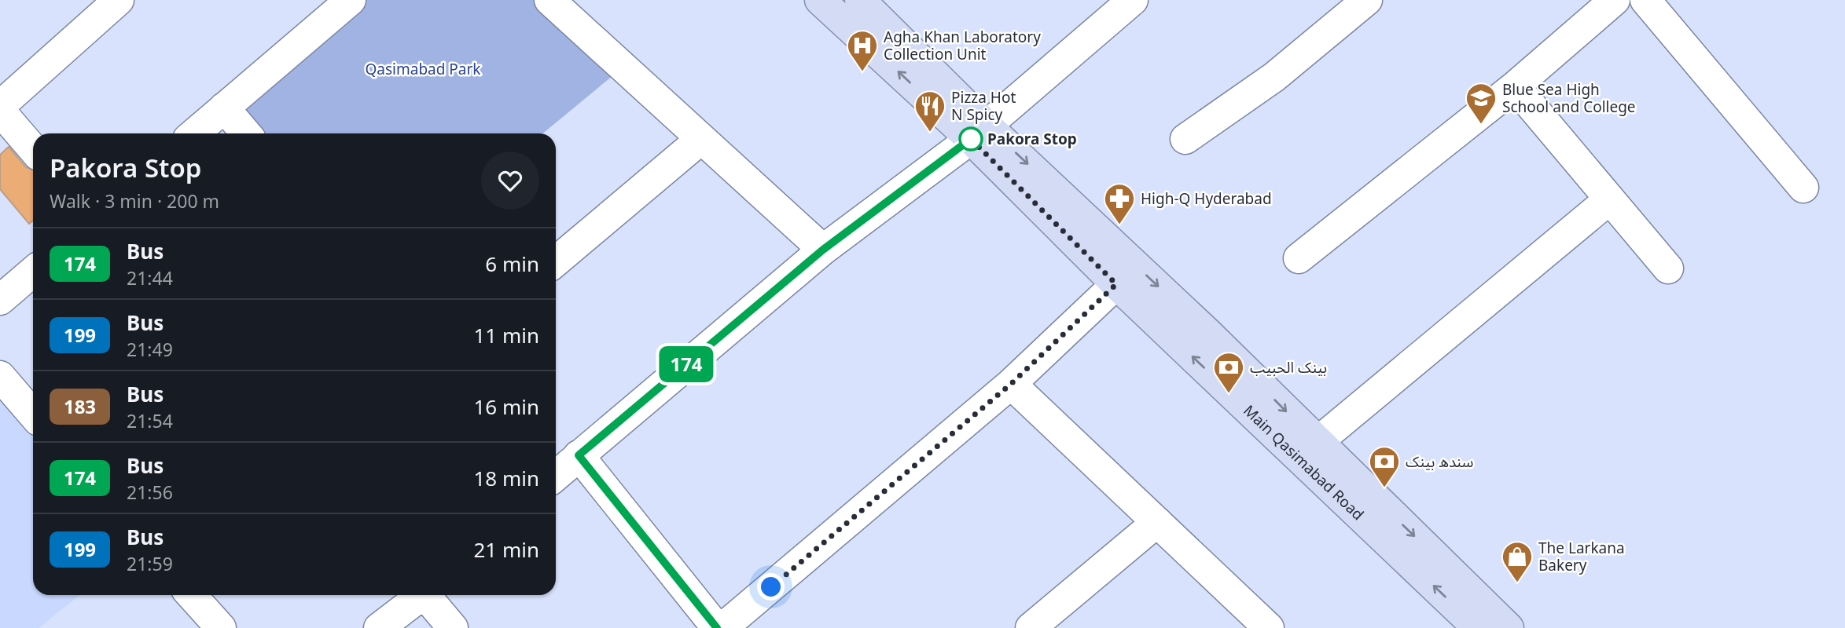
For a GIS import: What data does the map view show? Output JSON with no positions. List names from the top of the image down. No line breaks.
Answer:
{"streets":{"main road":["Main Qasimabad Road"]},"parks":["Qasimabad Park"],"places":{"hospital":["Agha Khan Laboratory Collection Unit"],"school or university":["Blue Sea High School and College"],"restaurant":["Pizza Hot N Spicy"],"other":["Pakora Stop"],"pharmacy":["High-Q Hyderabad"],"bank":["بينک الحبيب","سندھ بینک"],"shop":["The Larkana Bakery"]},"lines":["bus line 174"],"page":{"on_map":"174","heading":["Pakora Stop","Walk · 3 min · 200 m"],"list":[{"mark":"174","name":"Bus","note":"21:44","value":"6 min"},{"mark":"199","name":"Bus","note":"21:49","value":"11 min"},{"mark":"183","name":"Bus","note":"21:54","value":"16 min"},{"mark":"174","name":"Bus","note":"21:56","value":"18 min"},{"mark":"199","name":"Bus","note":"21:59","value":"21 min"}]}}
